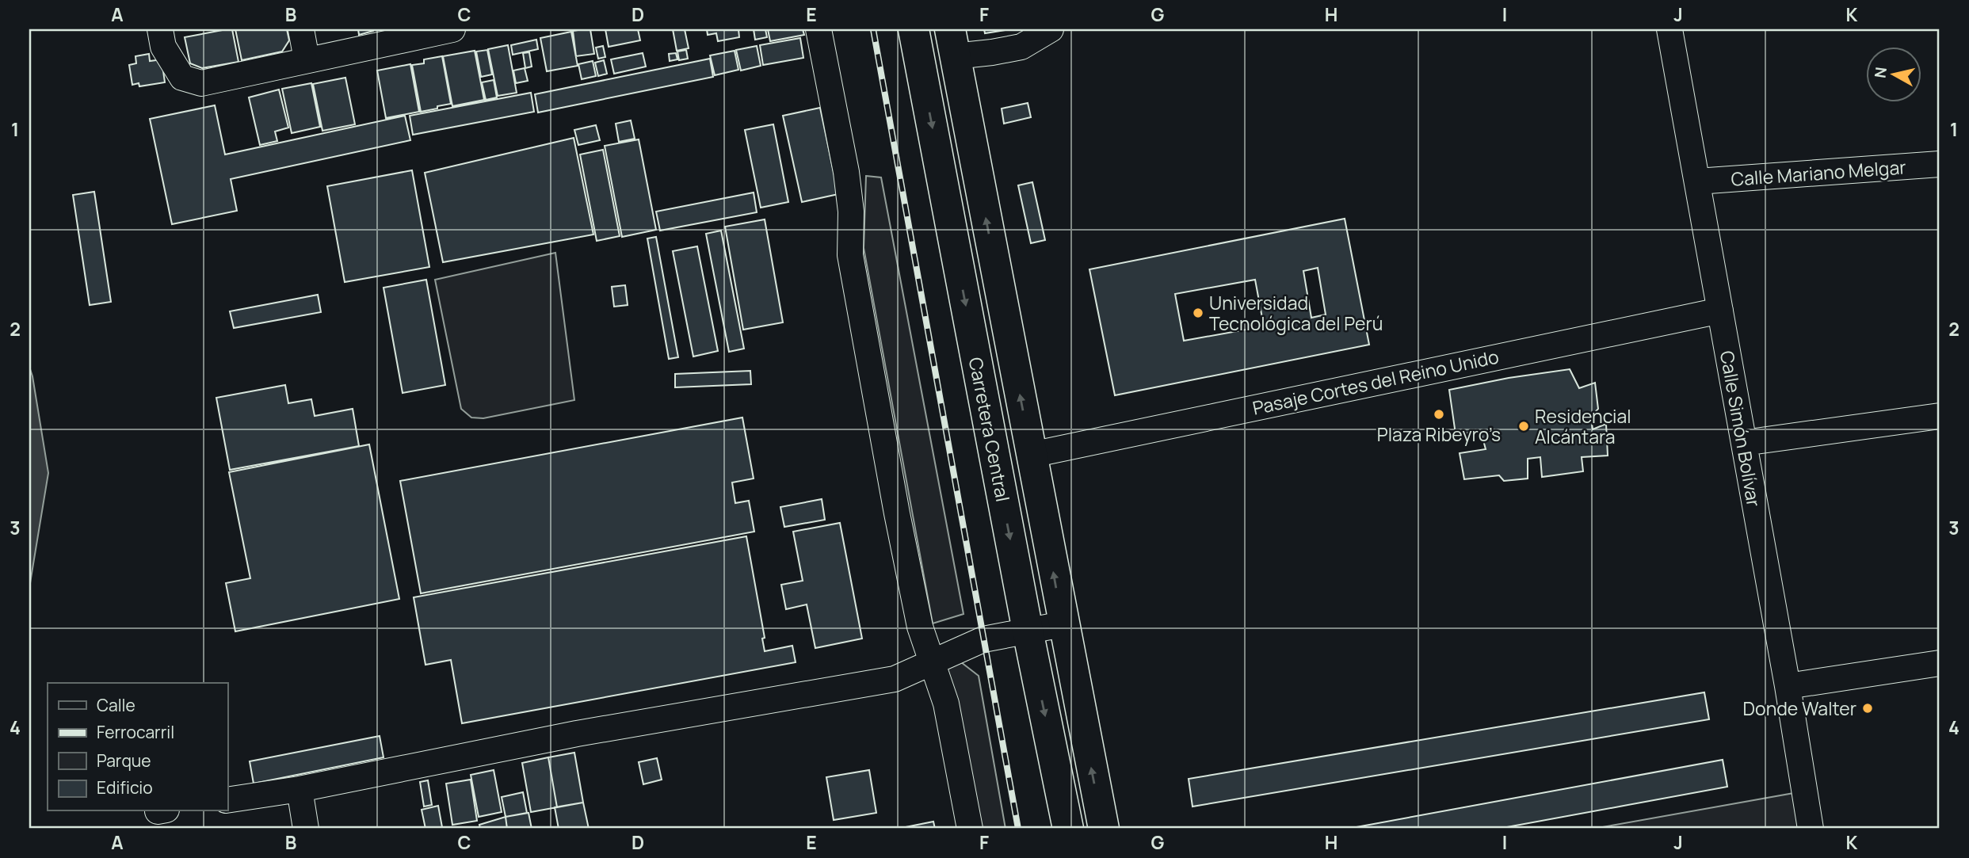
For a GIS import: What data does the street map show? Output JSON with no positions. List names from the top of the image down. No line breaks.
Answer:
{"streets":{"highway":["Carretera Central"],"street":["Calle Mariano Melgar","Pasaje Cortes del Reino Unido","Calle Simón Bolívar"]},"crossings":[["Calle Mariano Melgar","Calle Simón Bolívar"],["Pasaje Cortes del Reino Unido","Calle Simón Bolívar"],["Pasaje Cortes del Reino Unido","Carretera Central"]],"places":["Universidad Tecnológica del Perú","Plaza Ribeyro’s","Residencial Alcántara","Donde Walter"],"legend":["Calle","Ferrocarril","Parque","Edificio"],"north":"left","grid":{"columns":["A","B","C","D","E","F","G","H","I","J","K"],"rows":["1","2","3","4"]}}
